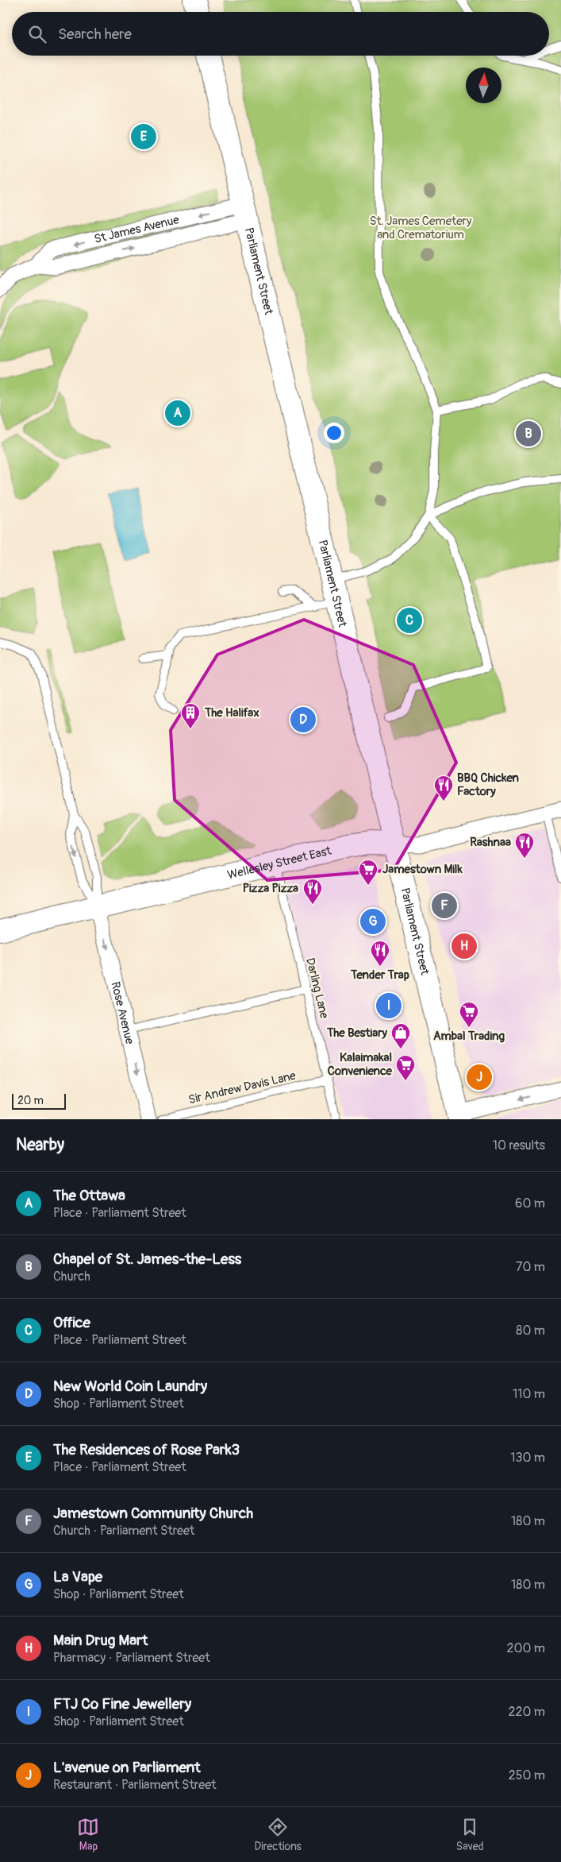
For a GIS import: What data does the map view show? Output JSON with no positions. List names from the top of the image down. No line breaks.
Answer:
{"streets":{"main road":["Parliament Street","Wellesley Street East"],"street":["St James Avenue","Rose Avenue"],"lane":["Darling Lane","Sir Andrew Davis Lane"]},"crossings":[["St James Avenue","Parliament Street"],["Parliament Street","Wellesley Street East"],["Wellesley Street East","Darling Lane"],["Wellesley Street East","Rose Avenue"],["Darling Lane","Sir Andrew Davis Lane"]],"one_way":["Rose Avenue"],"parks":["St. James Cemetery and Crematorium"],"places":{"building":["The Halifax"],"restaurant":["BBQ Chicken Factory","Rashnaa","Pizza Pizza","Tender Trap"],"supermarket":["Jamestown Milk","Ambal Trading","Kalaimakal Convenience"],"shop":["The Bestiary"]},"scale_bar":"20 m","north":"top","page":{"search":"Search here","pins":["E","A","B","C","D","F","G","H","I","J"],"scale":"20 m","heading":["Nearby","10 results"],"list":[{"mark":"A","name":"The Ottawa","note":"Place · Parliament Street","value":"60 m"},{"mark":"B","name":"Chapel of St. James-the-Less","note":"Church","value":"70 m"},{"mark":"C","name":"Office","note":"Place · Parliament Street","value":"80 m"},{"mark":"D","name":"New World Coin Laundry","note":"Shop · Parliament Street","value":"110 m"},{"mark":"E","name":"The Residences of Rose Park3","note":"Place · Parliament Street","value":"130 m"},{"mark":"F","name":"Jamestown Community Church","note":"Church · Parliament Street","value":"180 m"},{"mark":"G","name":"La Vape","note":"Shop · Parliament Street","value":"180 m"},{"mark":"H","name":"Main Drug Mart","note":"Pharmacy · Parliament Street","value":"200 m"},{"mark":"I","name":"FTJ Co Fine Jewellery","note":"Shop · Parliament Street","value":"220 m"},{"mark":"J","name":"L'avenue on Parliament","note":"Restaurant · Parliament Street","value":"250 m"}],"nav":["Map","Directions","Saved"]}}
